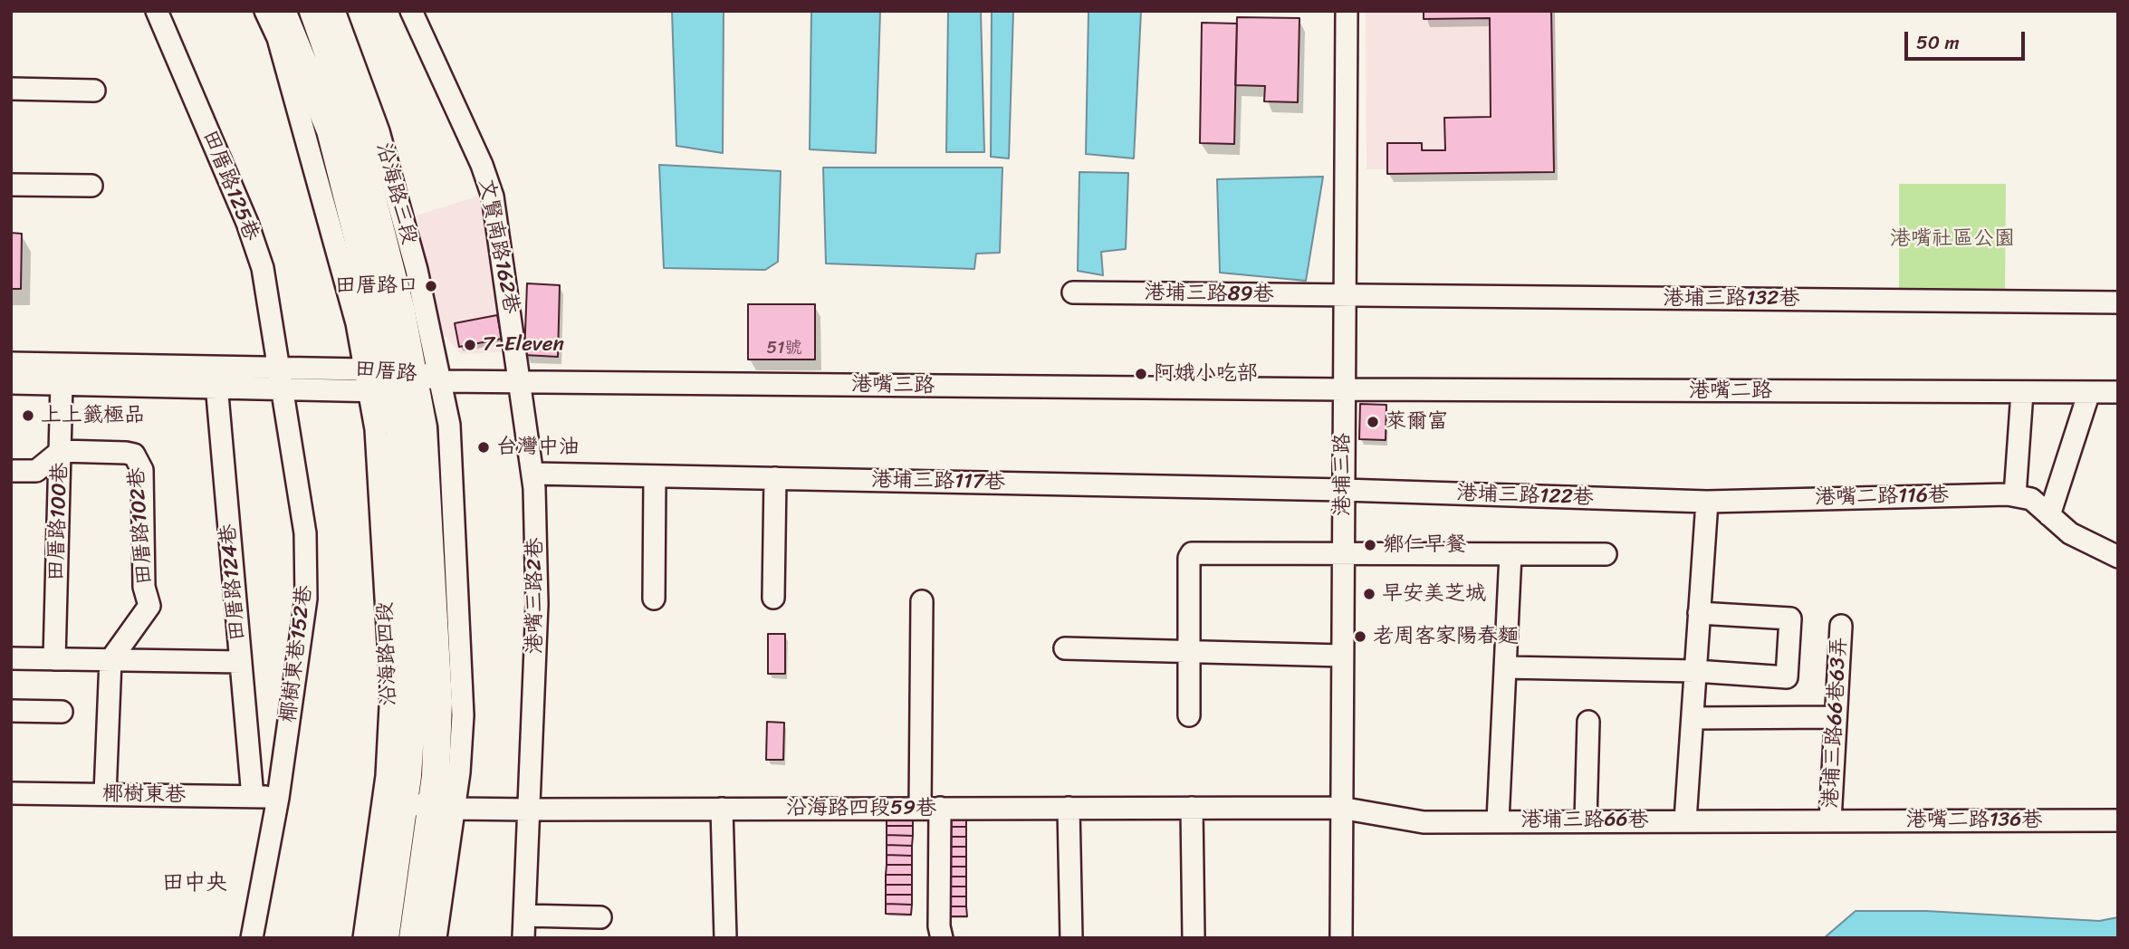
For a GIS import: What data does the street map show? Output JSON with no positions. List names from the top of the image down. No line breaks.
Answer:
{"streets":{"main road":["沿海路三段","沿海路四段"],"street":["田厝路125巷","文賢南路162巷","港埔三路89巷","港埔三路132巷","田厝路","港嘴三路","港嘴二路","港埔三路","港埔三路117巷","港埔三路122巷","港嘴二路116巷","田厝路100巷","田厝路102巷","田厝路124巷","港嘴三路2巷","椰樹東巷152巷","港埔三路66巷63弄","椰樹東巷","沿海路四段59巷","港埔三路66巷","港嘴二路136巷"]},"crossings":[["田厝路125巷","田厝路"],["田厝路125巷","椰樹東巷152巷"],["沿海路三段","田厝路"],["沿海路三段","港嘴三路"],["沿海路三段","沿海路四段"],["文賢南路162巷","港嘴三路"],["文賢南路162巷","港嘴三路2巷"],["港埔三路89巷","港埔三路132巷"],["港埔三路89巷","港埔三路"],["港埔三路132巷","港埔三路"],["田厝路","港嘴三路"],["田厝路","田厝路100巷"],["田厝路","田厝路124巷"],["田厝路","椰樹東巷152巷"],["田厝路","沿海路四段"],["港嘴三路","港嘴二路"],["港嘴三路","港埔三路"],["港嘴三路","港嘴三路2巷"],["港嘴二路","港埔三路"],["港埔三路","港埔三路117巷"],["港埔三路","港埔三路122巷"],["港埔三路","沿海路四段59巷"],["港埔三路","港埔三路66巷"],["港埔三路117巷","港埔三路122巷"],["港埔三路117巷","港嘴三路2巷"],["港埔三路122巷","港嘴二路116巷"],["田厝路100巷","田厝路102巷"],["田厝路124巷","椰樹東巷"],["港嘴三路2巷","沿海路四段59巷"],["椰樹東巷152巷","椰樹東巷"],["沿海路四段","沿海路四段59巷"],["港埔三路66巷63弄","港埔三路66巷"],["港埔三路66巷63弄","港嘴二路136巷"],["沿海路四段59巷","港埔三路66巷"],["港埔三路66巷","港嘴二路136巷"]],"districts":["田中央"],"parks":["港嘴社區公園"],"places":["田厝路口","7-Eleven","阿娥小吃部","上上籤極品","萊爾富","台灣中油","鄉仁早餐","早安美芝城","老周客家陽春麵"],"house_numbers":["51號"],"scale_bar":"50 m"}
